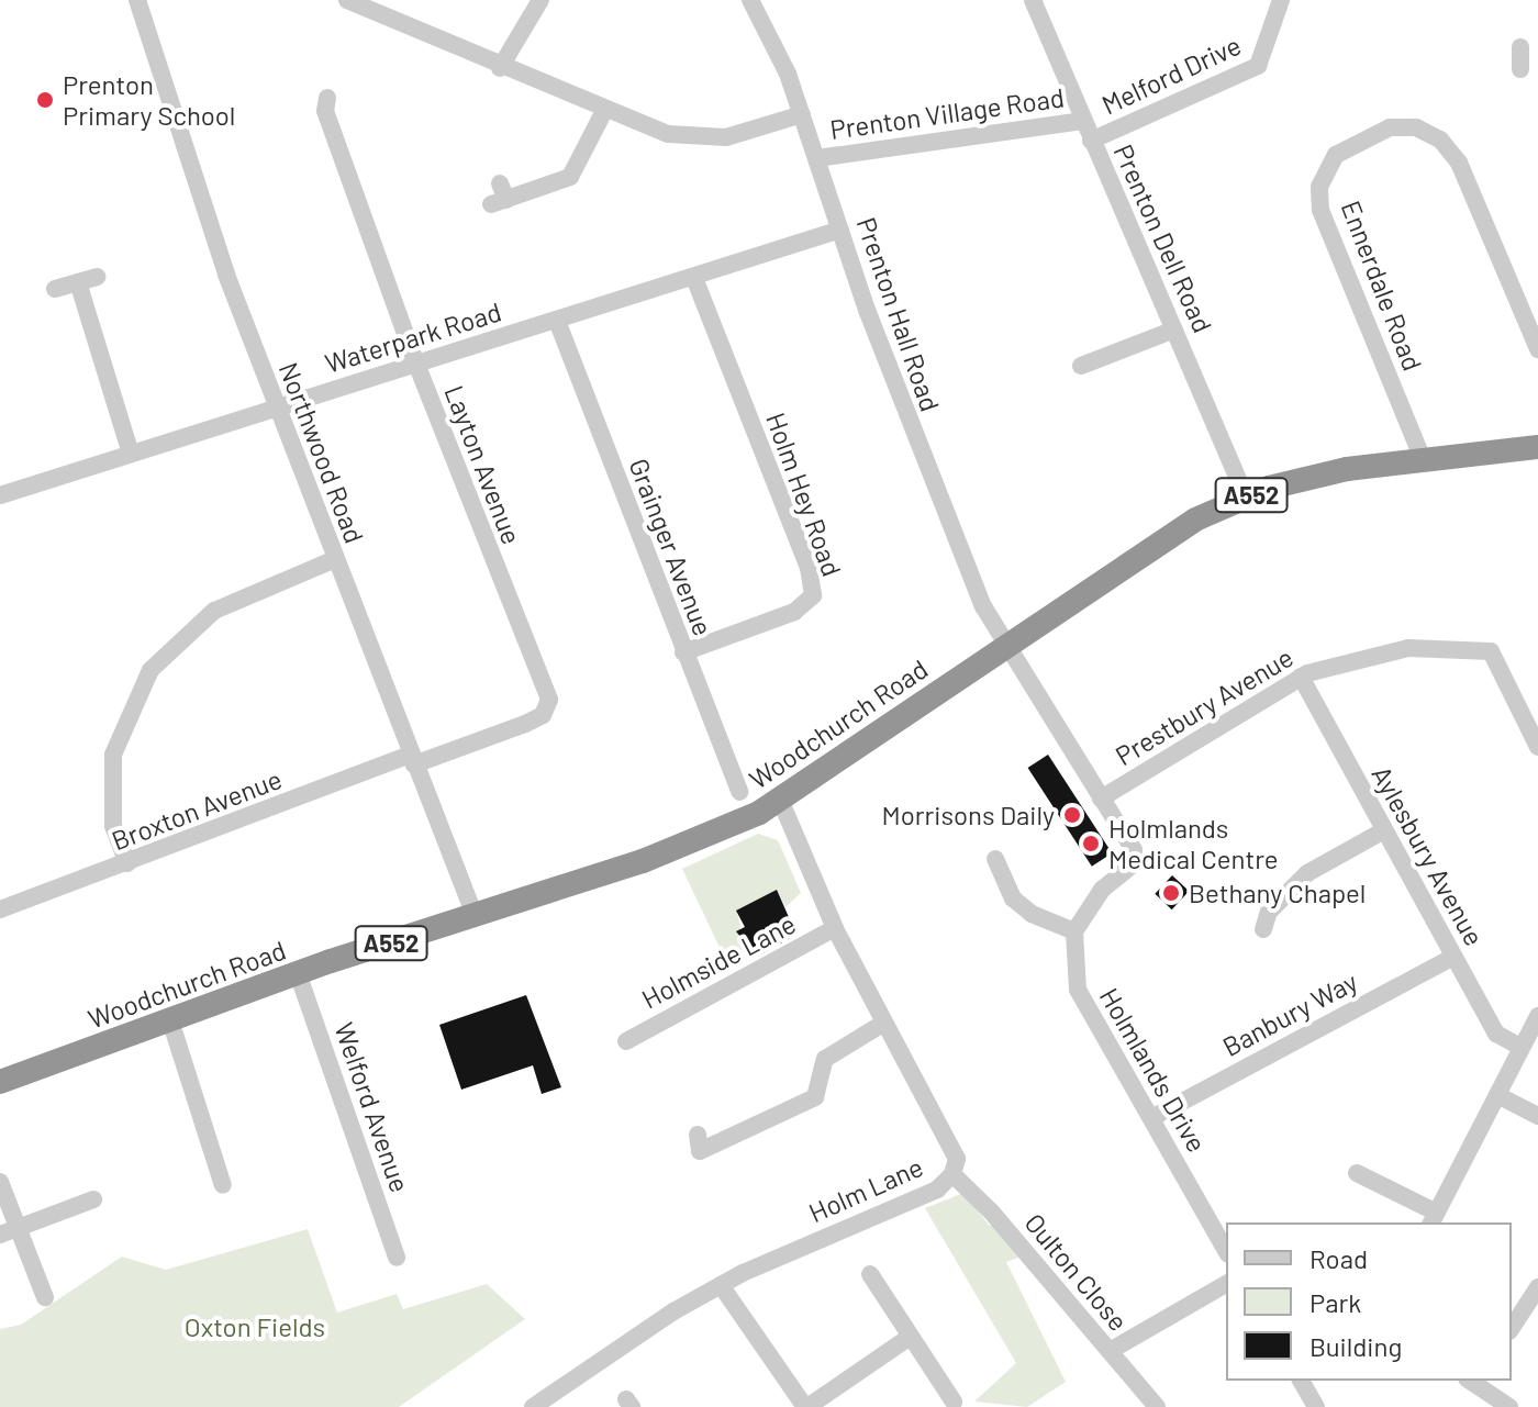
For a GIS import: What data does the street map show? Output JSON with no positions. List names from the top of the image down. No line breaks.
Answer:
{"streets":{"highway":["A552","Woodchurch Road"],"street":["Melford Drive","Prenton Village Road","Prenton Dell Road","Ennerdale Road","Prenton Hall Road","Waterpark Road","Northwood Road","Layton Avenue","Holm Hey Road","Grainger Avenue","Prestbury Avenue","Broxton Avenue","Aylesbury Avenue","Holmside Lane","Banbury Way","Holmlands Drive","Welford Avenue","Holm Lane","Oulton Close"]},"crossings":[["Melford Drive","Prenton Dell Road"],["Prenton Village Road","Prenton Dell Road"],["Prenton Village Road","Prenton Hall Road"],["Prenton Dell Road","Woodchurch Road"],["Ennerdale Road","Woodchurch Road"],["Prenton Hall Road","Waterpark Road"],["Prenton Hall Road","Woodchurch Road"],["Waterpark Road","Northwood Road"],["Waterpark Road","Layton Avenue"],["Waterpark Road","Holm Hey Road"],["Waterpark Road","Grainger Avenue"],["Northwood Road","Layton Avenue"],["Northwood Road","Woodchurch Road"],["Northwood Road","Broxton Avenue"],["Layton Avenue","Broxton Avenue"],["Holm Hey Road","Grainger Avenue"],["Prestbury Avenue","Aylesbury Avenue"],["Woodchurch Road","Welford Avenue"],["Woodchurch Road","Holm Lane"],["Aylesbury Avenue","Banbury Way"],["Holmside Lane","Holm Lane"],["Banbury Way","Holmlands Drive"],["Holm Lane","Oulton Close"]],"parks":["Oxton Fields"],"places":["Prenton Primary School","Morrisons Daily","Holmlands Medical Centre","Bethany Chapel"],"legend":["Road","Park","Building"]}
